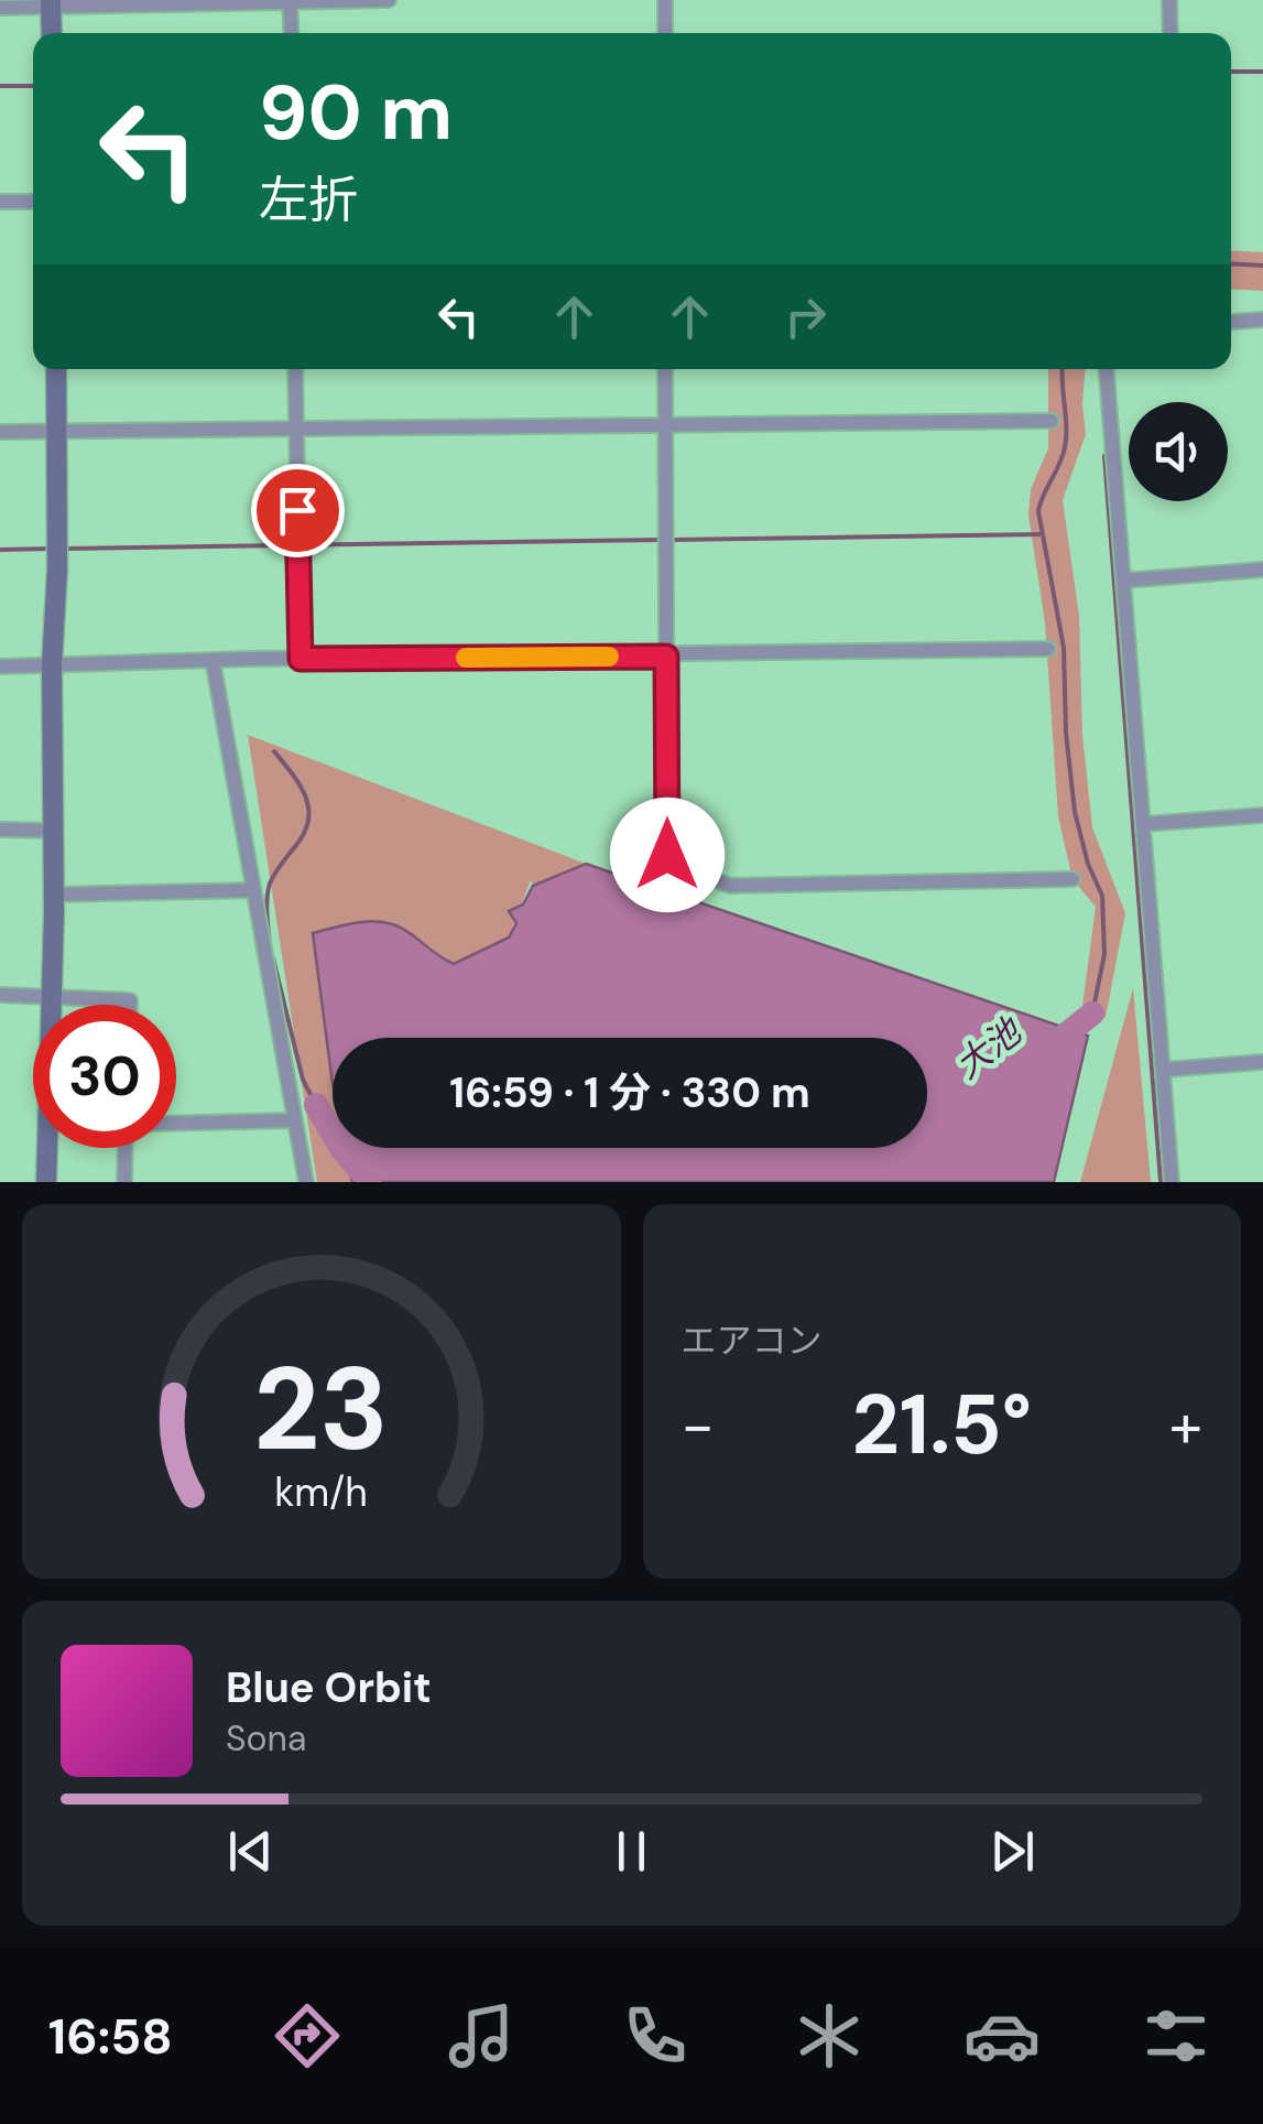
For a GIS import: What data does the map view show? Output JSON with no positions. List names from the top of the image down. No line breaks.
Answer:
{"water":["大池"],"page":{"turn":["90 m","左折"],"limit":"30","trip":"16:59 · 1 分 · 330 m","tile":"エアコン","heat":["−","21.5°","+"],"song":["Blue Orbit","Sona"],"tabs":"16:58","gauge":["23","km/h"]}}
